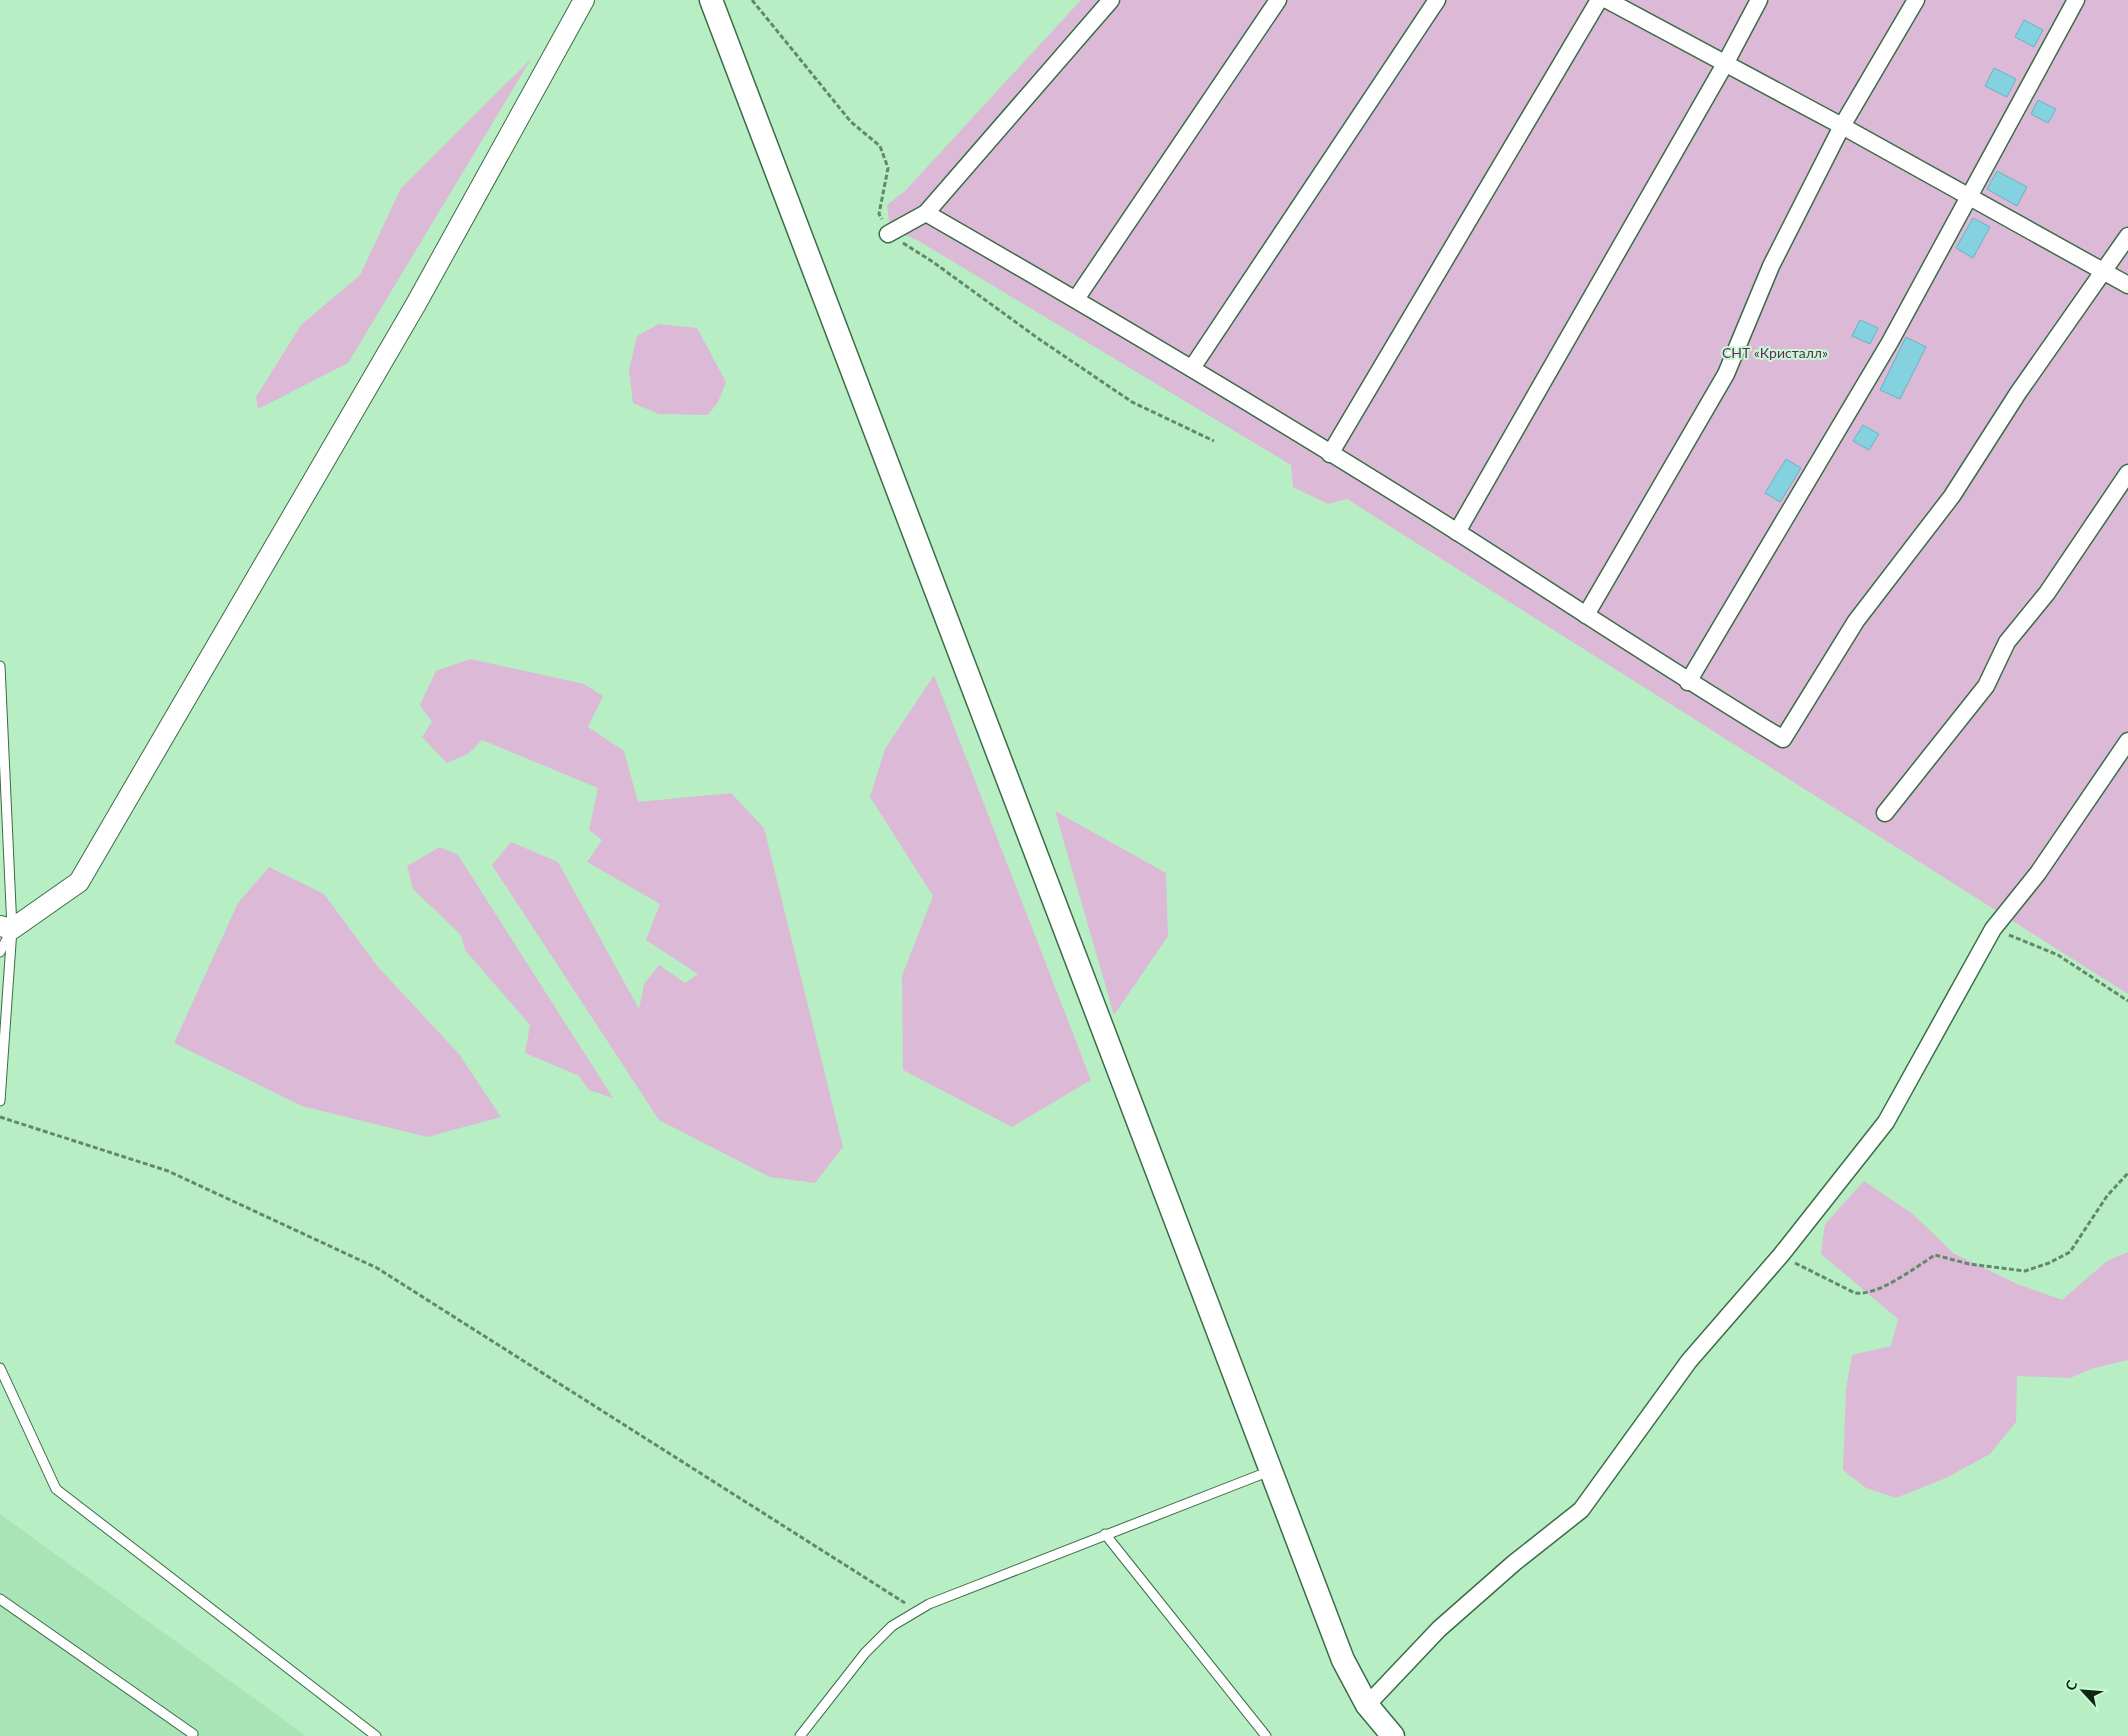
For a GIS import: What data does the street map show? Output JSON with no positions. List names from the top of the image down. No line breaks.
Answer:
{"parks":["СНТ «Кристалл»"],"north":"top left"}
